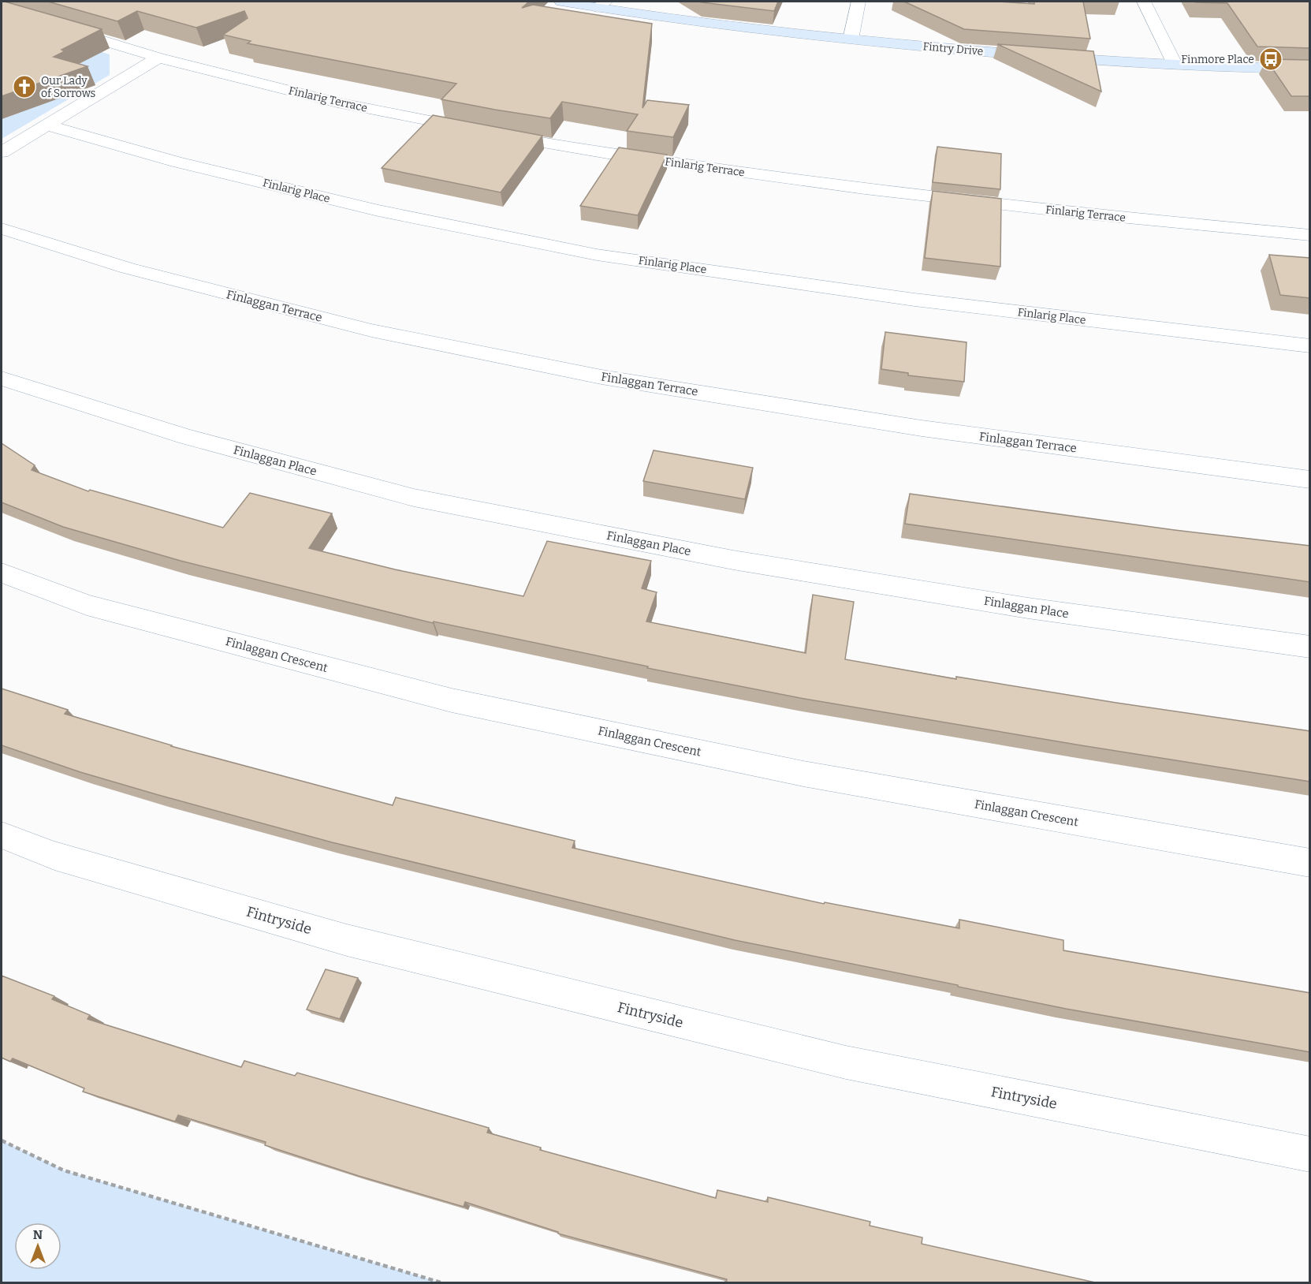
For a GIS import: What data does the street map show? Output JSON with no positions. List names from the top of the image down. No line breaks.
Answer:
{"streets":{"street":["Fintry Drive","Finlarig Terrace","Finlarig Place","Finlaggan Terrace","Finlaggan Place","Finlaggan Crescent","Fintryside"]},"places":{"bus stop":["Finmore Place"],"church":["Our Lady of Sorrows"]},"north":"top"}
